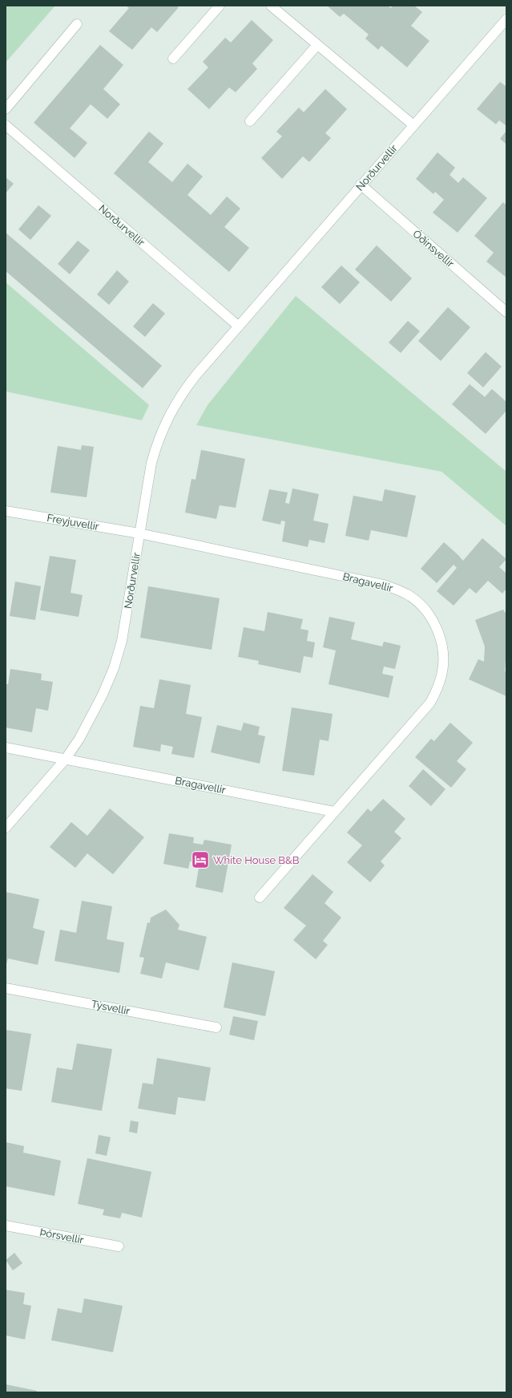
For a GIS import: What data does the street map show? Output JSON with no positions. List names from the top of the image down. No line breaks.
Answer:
{"streets":{"street":["Norðurvellir","Óðinsvellir","Freyjuvellir","Bragavellir","Týsvellir","Þórsvellir"]},"crossings":[["Norðurvellir","Óðinsvellir"],["Norðurvellir","Freyjuvellir"],["Norðurvellir","Bragavellir"],["Freyjuvellir","Bragavellir"]],"places":{"hotel":["White House B&B"]}}
